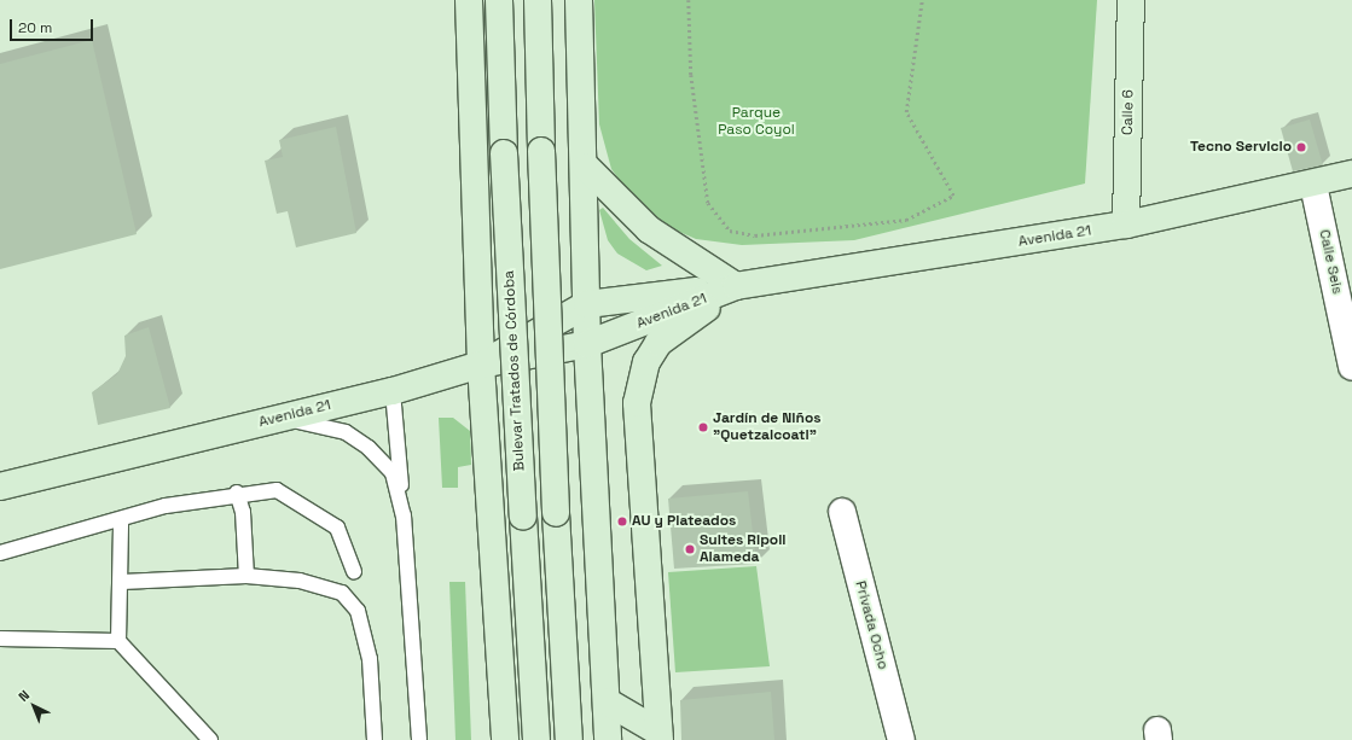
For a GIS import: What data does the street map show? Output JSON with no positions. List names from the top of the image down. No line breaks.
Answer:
{"streets":{"street":["Calle 6","Avenida 21","Calle Seis","Bulevar Tratados de Córdoba","Privada Ocho"]},"crossings":[["Calle 6","Avenida 21"],["Avenida 21","Calle Seis"]],"parks":["Parque Paso Coyol"],"places":["Tecno Servicio","Jardín de Niños \"Quetzalcoatl\"","AU y Plateados","Suites Ripoll Alameda"],"scale_bar":"20 m","north":"top left"}
